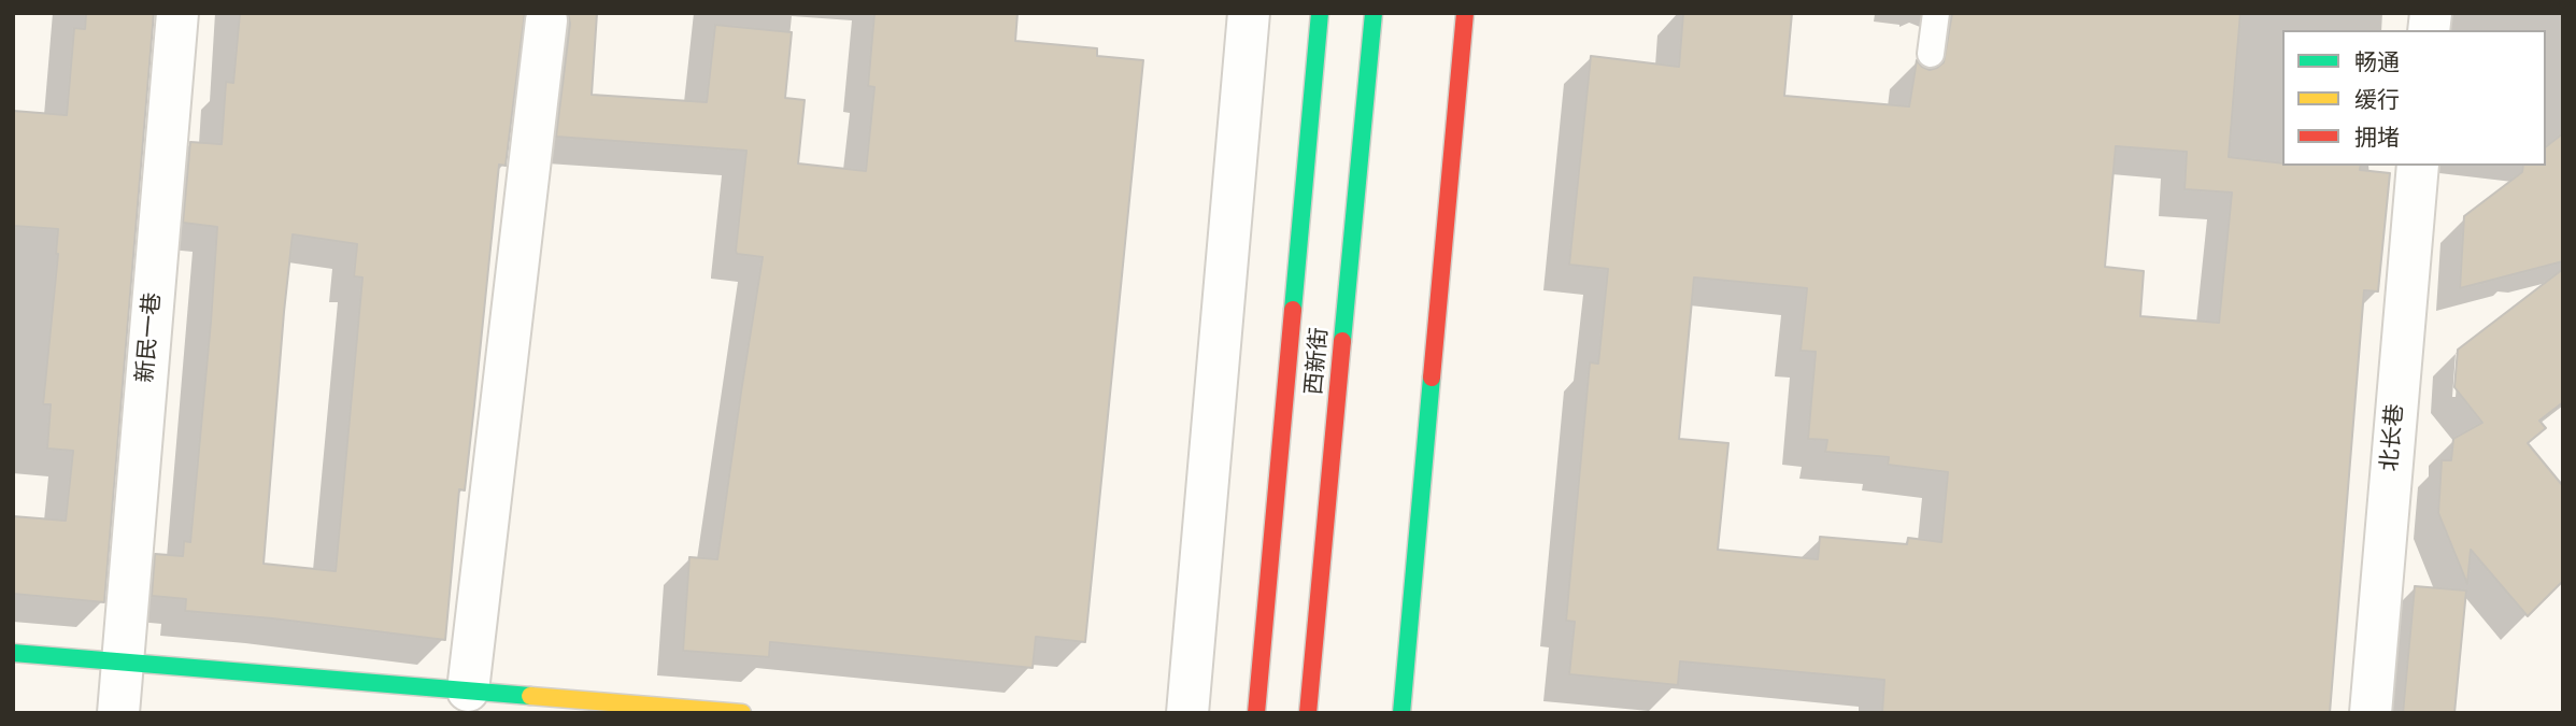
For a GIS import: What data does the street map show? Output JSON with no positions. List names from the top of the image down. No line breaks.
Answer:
{"streets":{"street":["新民一巷","西新街","北长巷"]},"legend":["畅通","缓行","拥堵"]}
